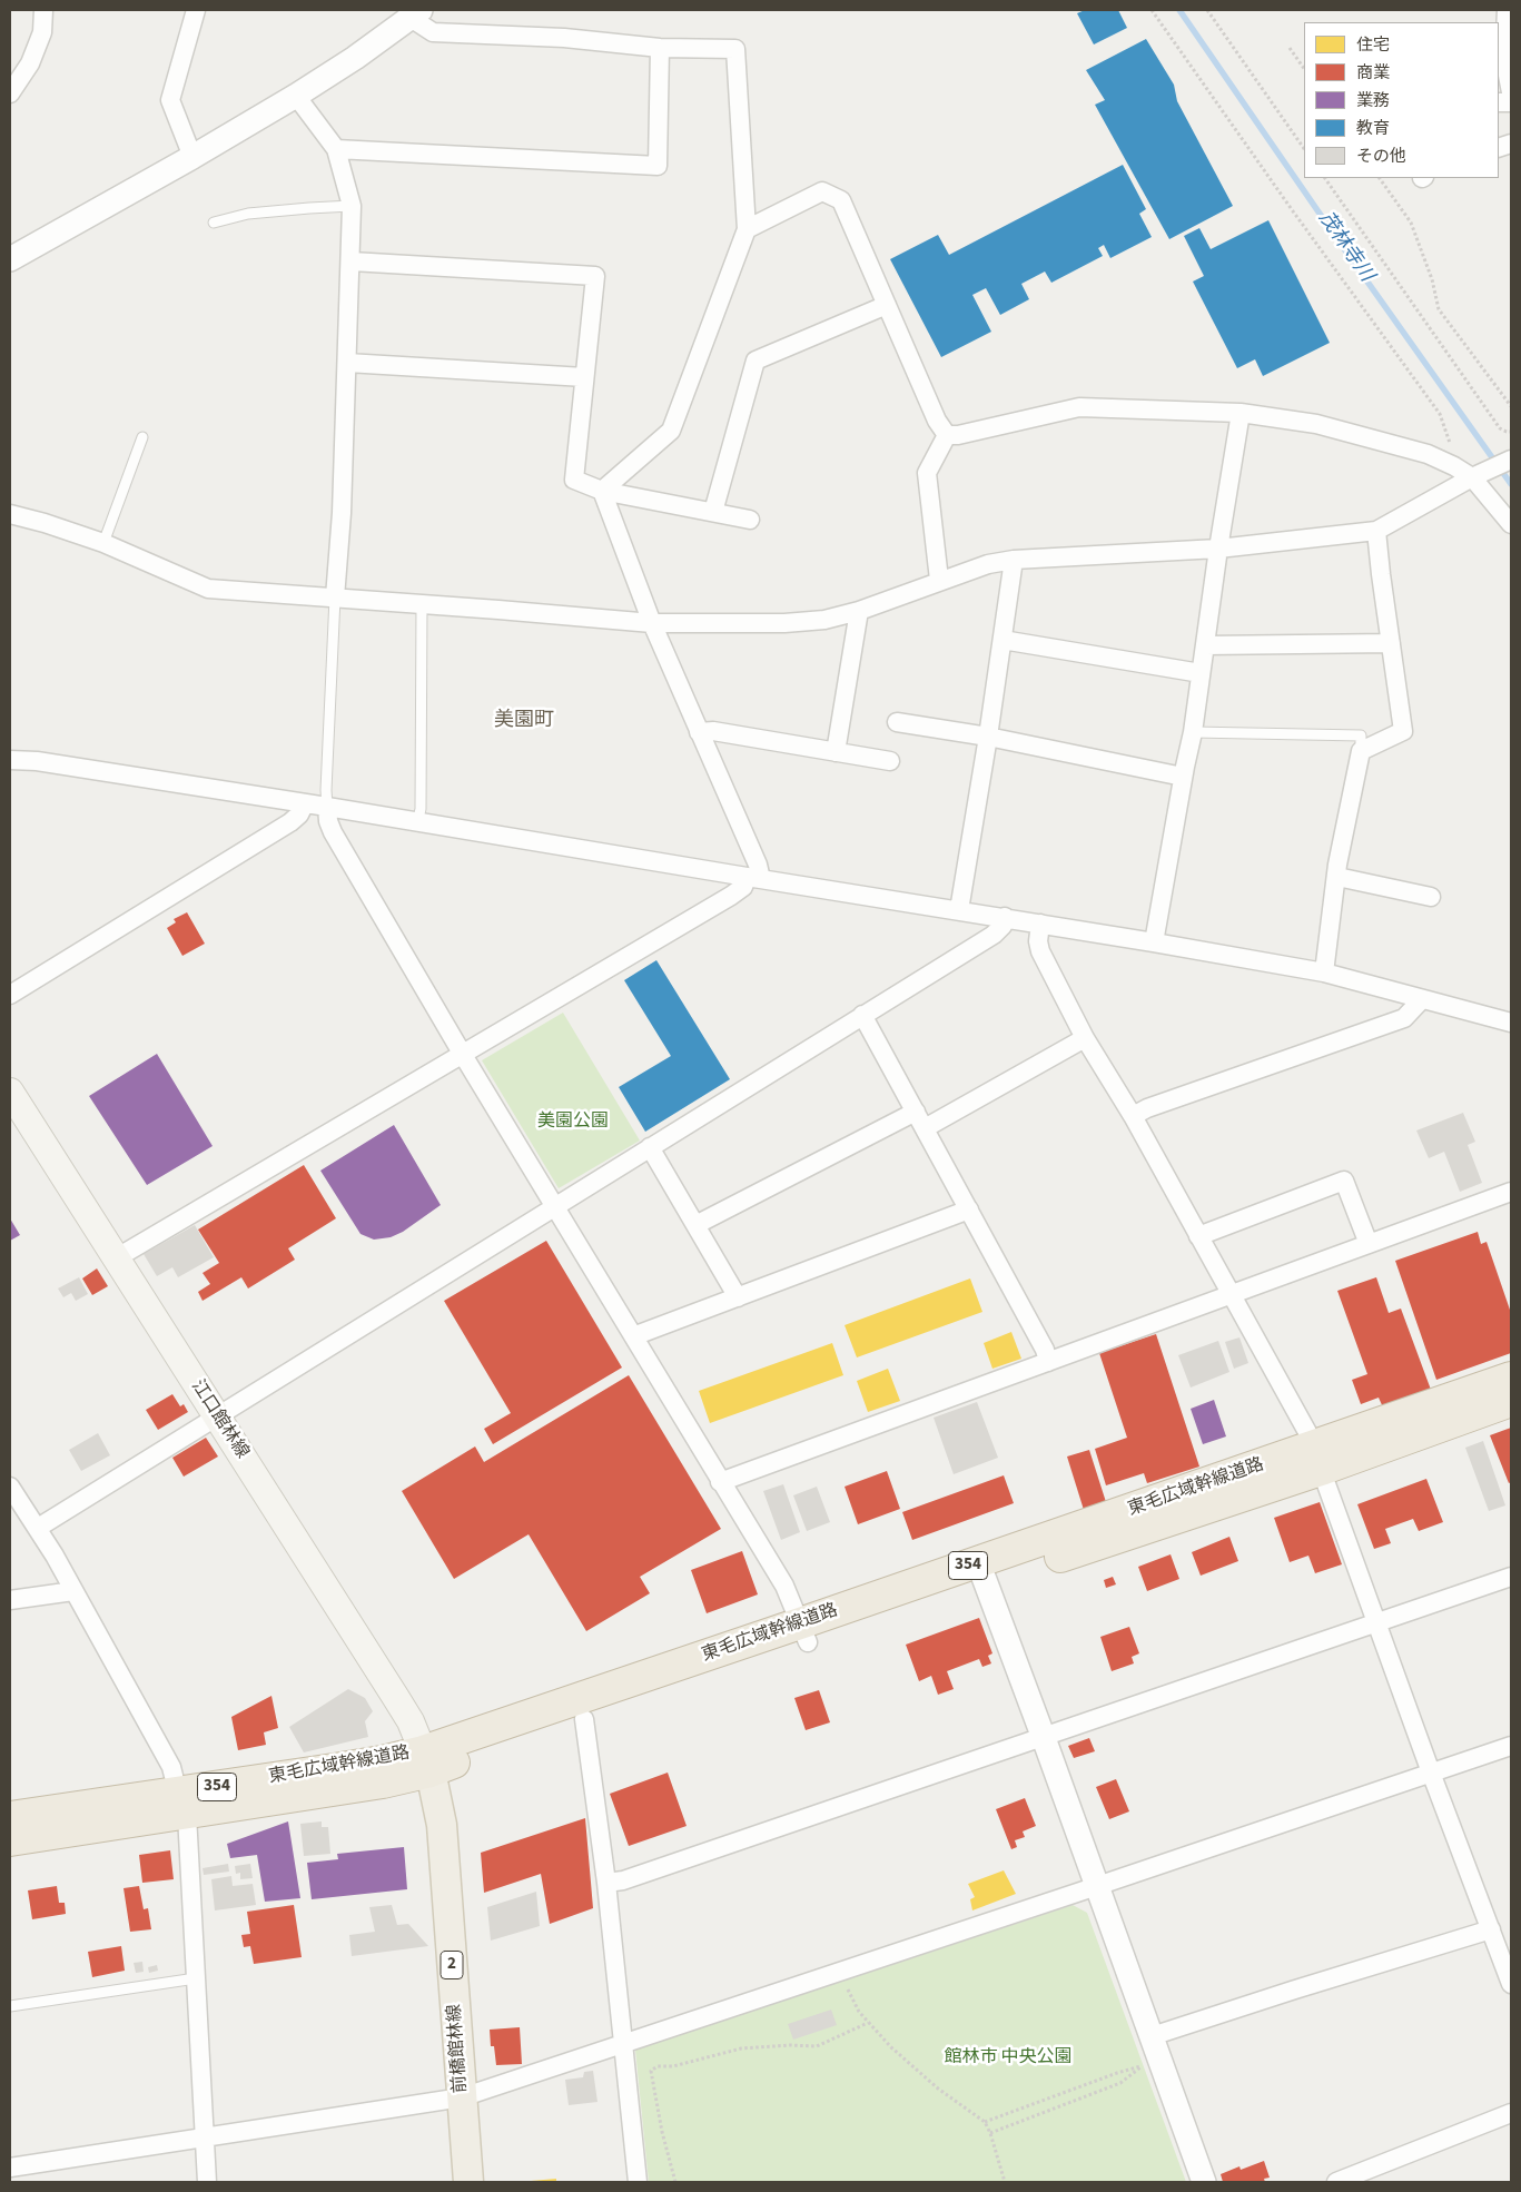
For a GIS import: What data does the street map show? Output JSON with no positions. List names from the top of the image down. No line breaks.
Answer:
{"streets":{"highway":["東毛広域幹線道路","354"],"main road":["江口館林線","2","前橋館林線"]},"crossings":[["江口館林線","東毛広域幹線道路"],["江口館林線","前橋館林線"],["東毛広域幹線道路","前橋館林線"]],"districts":["美園町"],"water":["茂林寺川"],"parks":["美園公園","館林市 中央公園"],"legend":["住宅","商業","業務","教育","その他"]}
